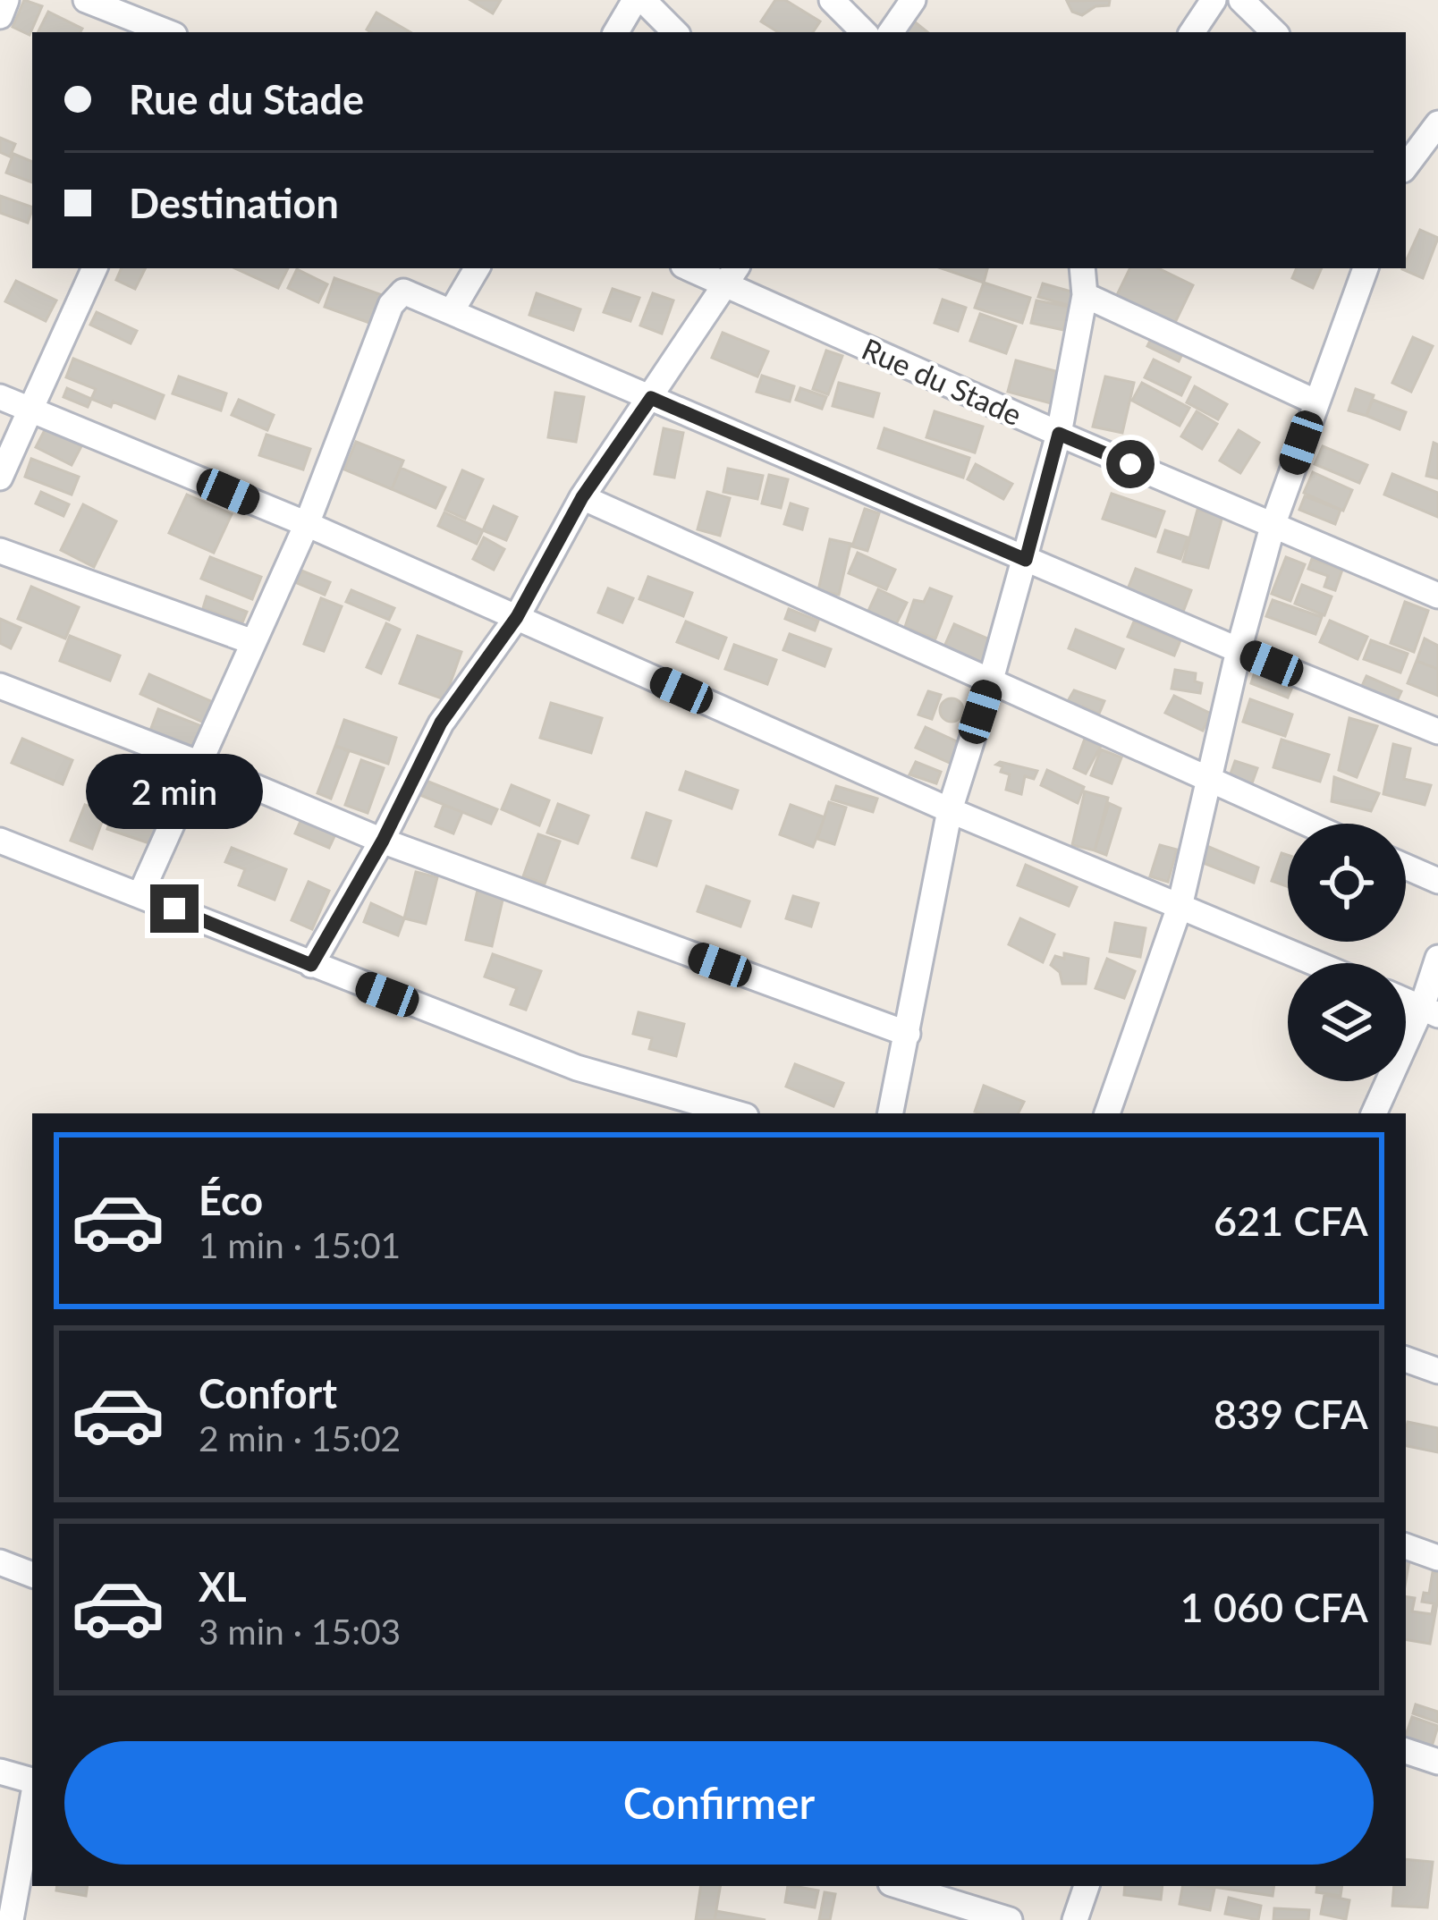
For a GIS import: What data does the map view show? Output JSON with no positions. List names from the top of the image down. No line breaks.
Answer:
{"streets":{"street":["Rue du Stade"]},"page":{"banner":["Rue du Stade","Destination"],"bubble":"2 min","list":[{"name":"Éco","note":"1 min · 15:01","value":"621 CFA"},{"name":"Confort","note":"2 min · 15:02","value":"839 CFA"},{"name":"XL","note":"3 min · 15:03","value":"1 060 CFA"}],"buttons":"Confirmer"}}
